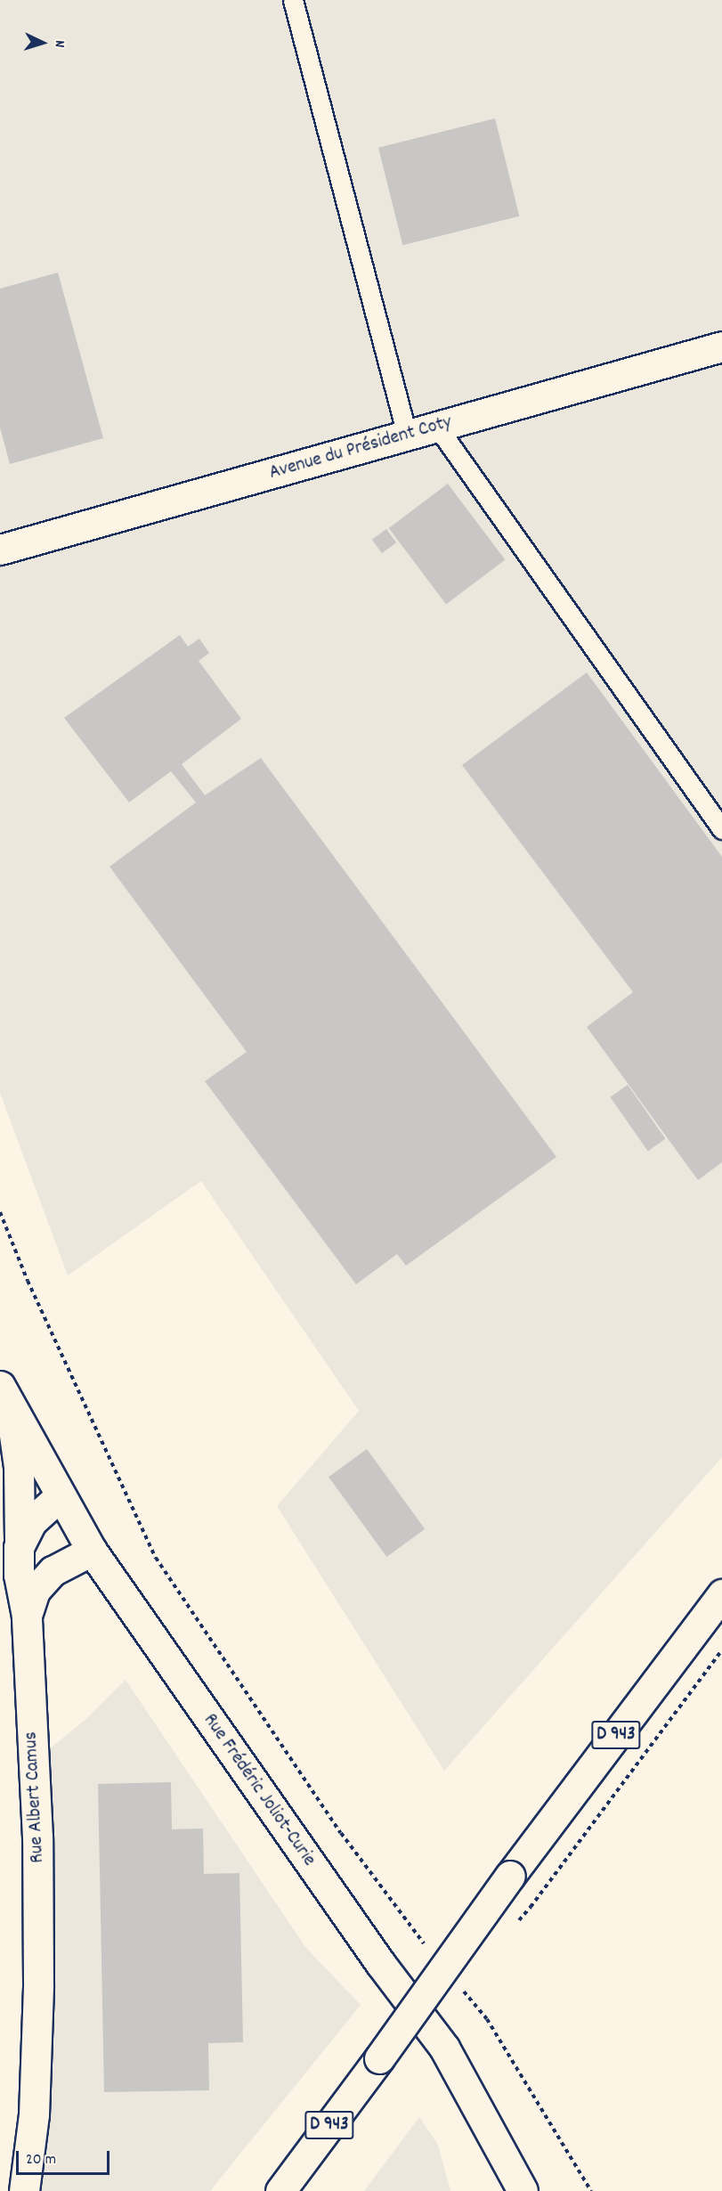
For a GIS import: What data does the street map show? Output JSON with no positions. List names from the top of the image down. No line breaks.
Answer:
{"streets":{"street":["Avenue du Président Coty","D 943","Rue Frédéric Joliot-Curie","Rue Albert Camus"]},"crossings":[["Rue Frédéric Joliot-Curie","Rue Albert Camus"]],"scale_bar":"20 m","north":"right"}
